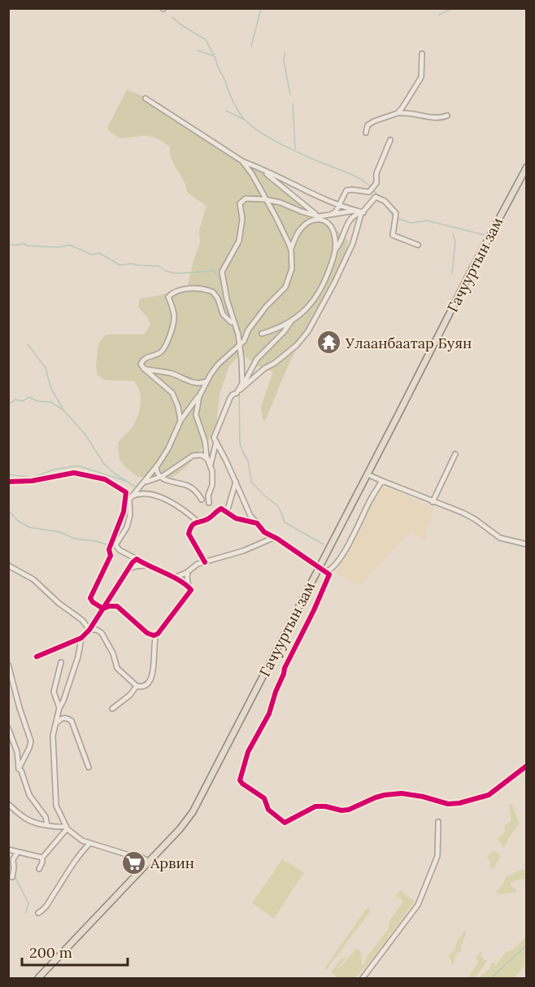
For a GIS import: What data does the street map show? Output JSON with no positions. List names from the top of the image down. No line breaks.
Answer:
{"streets":{"main road":["Гачууртын зам"]},"places":{"temple":["Улаанбаатар Буян"],"supermarket":["Арвин"]},"scale_bar":"200 m"}
